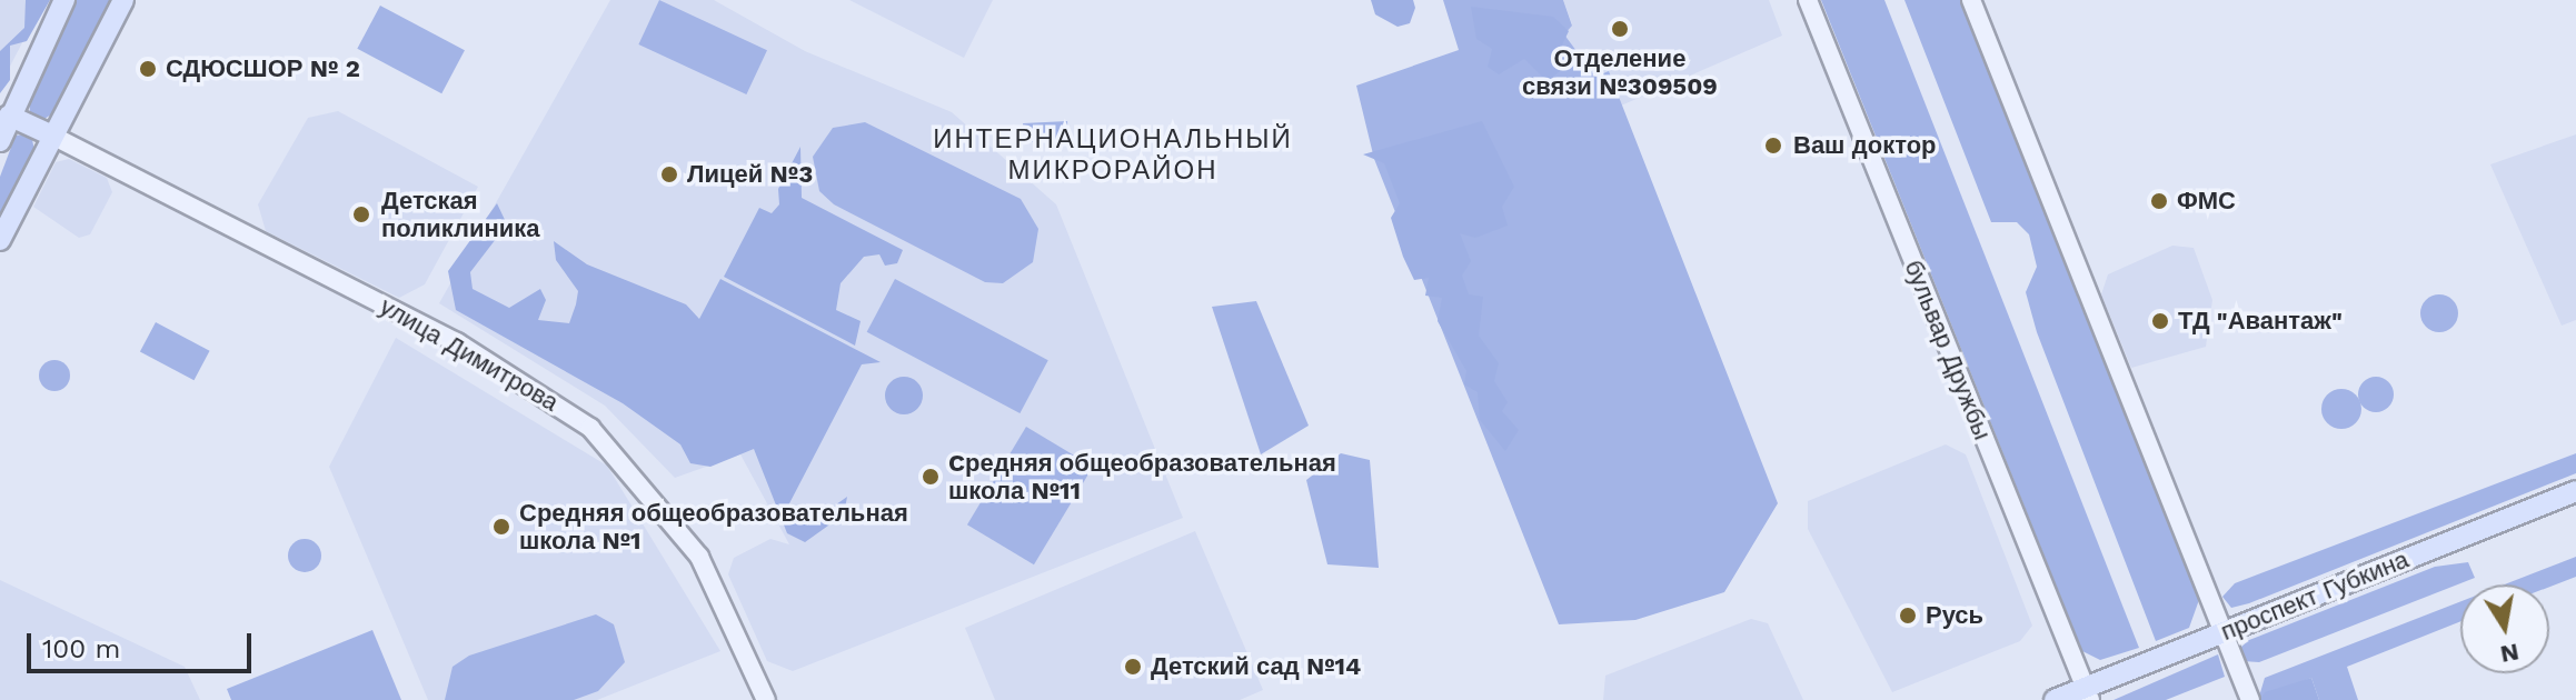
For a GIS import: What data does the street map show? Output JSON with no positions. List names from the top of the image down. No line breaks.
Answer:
{"streets":{"main road":["бульвар Дружбы","улица Димитрова","проспект Губкина"]},"crossings":[["бульвар Дружбы","проспект Губкина"]],"districts":["ИНТЕРНАЦИОНАЛЬНЫЙ МИКРОРАЙОН"],"places":["Отделение связи №309509","СДЮСШОР № 2","Ваш доктор","Лицей №3","ФМС","Детская поликлиника","ТД \"Авантаж\"","Cредняя общеобразовательная школа №11","Средняя общеобразовательная школа №1","Русь","Детский сад №14"],"scale_bar":"100 m","north":"bottom"}
